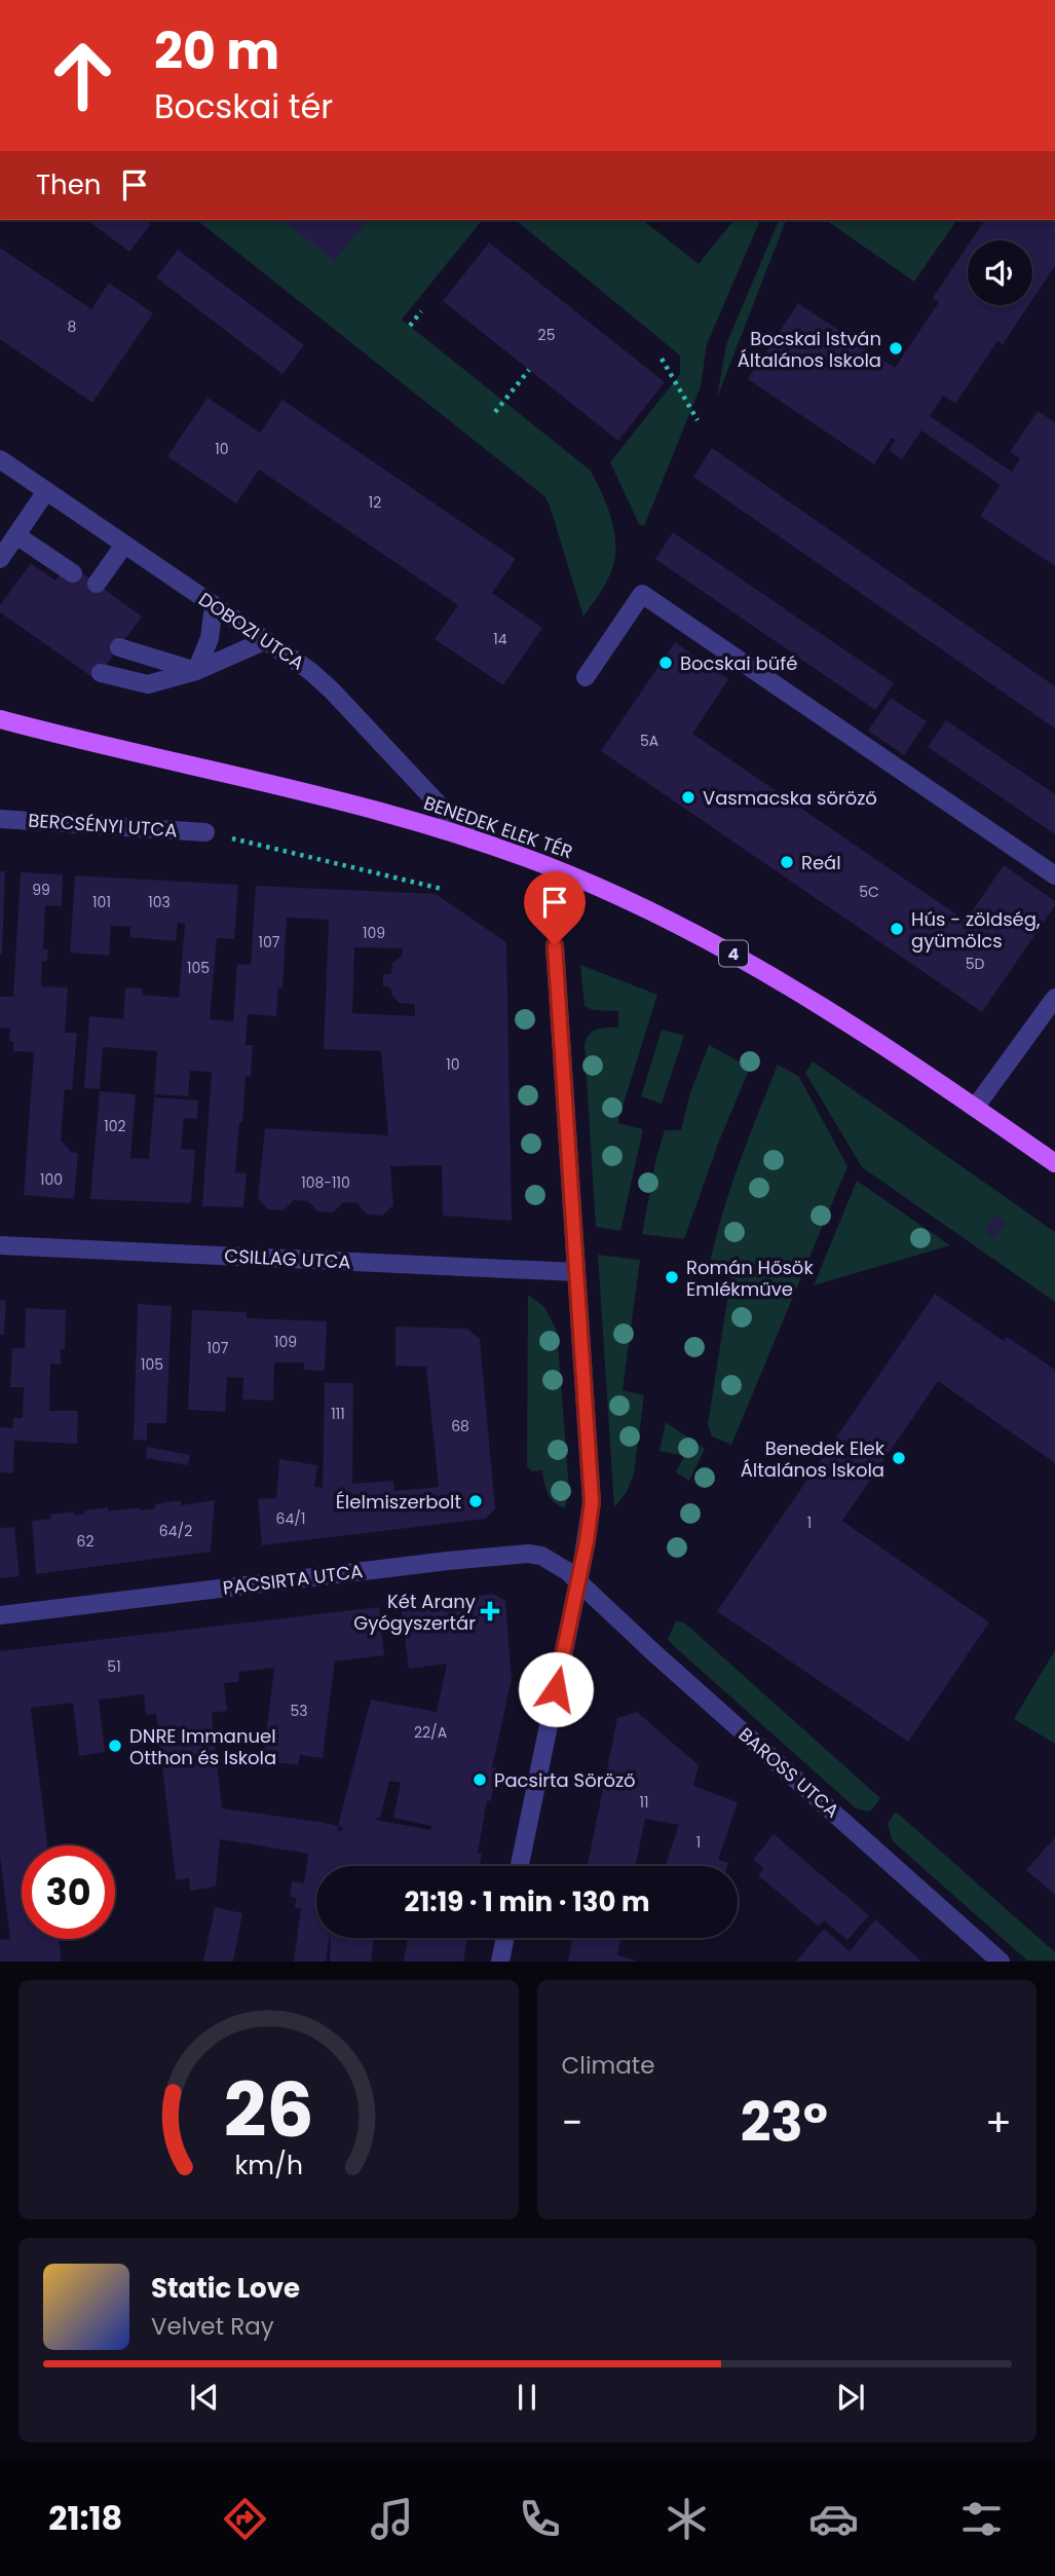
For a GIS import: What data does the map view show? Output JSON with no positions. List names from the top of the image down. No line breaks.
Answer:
{"streets":{"main road":["BENEDEK ELEK TÉR","4"],"street":["DOBOZI UTCA","BERCSÉNYI UTCA","CSILLAG UTCA","PACSIRTA UTCA","BAROSS UTCA"]},"crossings":[["DOBOZI UTCA","BENEDEK ELEK TÉR"],["BENEDEK ELEK TÉR","4"],["PACSIRTA UTCA","BAROSS UTCA"]],"places":{"other":["Bocskai István Általános Iskola","Bocskai büfé","Vasmacska söröző","Reál","Hús - zöldség, gyümölcs","Román Hősök Emlékműve","Benedek Elek Általános Iskola","Élelmiszerbolt","DNRE Immanuel Otthon és Iskola","Pacsirta Söröző"],"health":["Két Arany Gyógyszertár"]},"house_numbers":["8","25","10","12","14","5A","99","5C","101","103","109","107","5D","105","10","102","100","108-110","109","107","105","111","68","64/1","1","64/2","62","51","53","22/A","11","1"],"page":{"turn":["20 m","Bocskai tér"],"then":"Then","limit":"30","trip":"21:19 · 1 min · 130 m","tile":"Climate","heat":["−","23°","+"],"song":["Static Love","Velvet Ray"],"tabs":"21:18","gauge":["26","km/h"]}}
